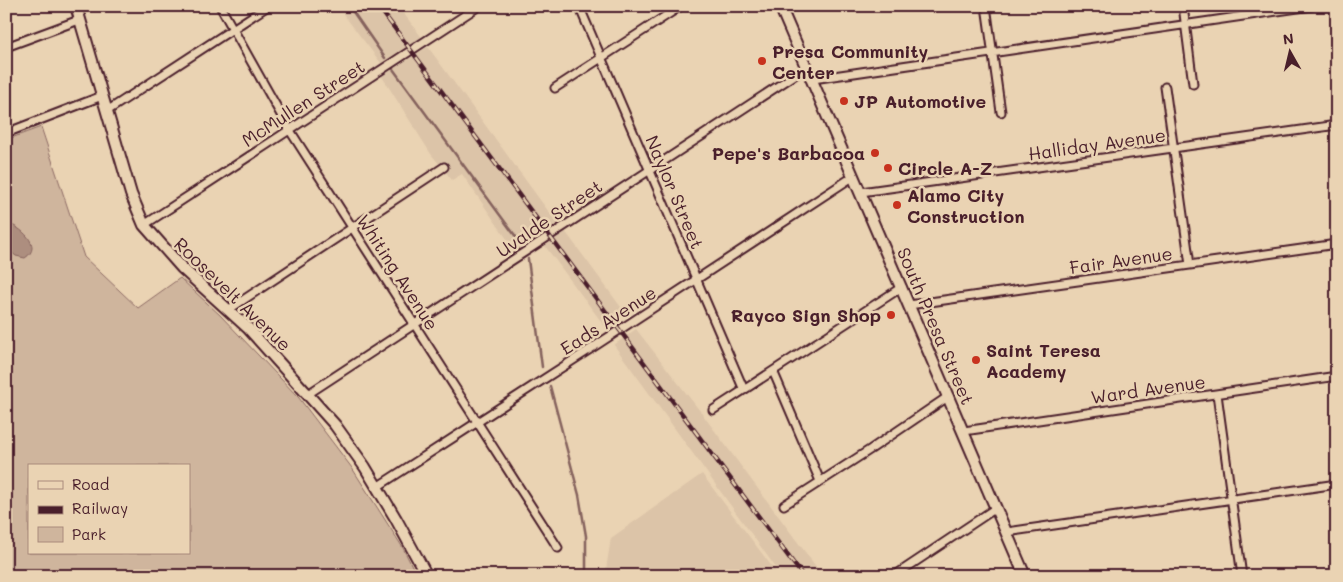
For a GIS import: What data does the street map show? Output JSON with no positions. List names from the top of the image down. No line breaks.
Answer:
{"streets":{"main road":["Roosevelt Avenue","South Presa Street"],"street":["McMullen Street","Halliday Avenue","Naylor Street","Uvalde Street","Fair Avenue","Whiting Avenue","Eads Avenue","Ward Avenue"]},"crossings":[["McMullen Street","Whiting Avenue"],["McMullen Street","Roosevelt Avenue"],["Halliday Avenue","South Presa Street"],["Naylor Street","Uvalde Street"],["Naylor Street","Eads Avenue"],["Uvalde Street","Whiting Avenue"],["Uvalde Street","Roosevelt Avenue"],["Uvalde Street","South Presa Street"],["Fair Avenue","South Presa Street"],["Whiting Avenue","Eads Avenue"],["Roosevelt Avenue","Eads Avenue"],["Eads Avenue","South Presa Street"],["South Presa Street","Ward Avenue"]],"places":["Presa Community Center","JP Automotive","Pepe's Barbacoa","Circle A-Z","Alamo City Construction","Rayco Sign Shop","Saint Teresa Academy"],"legend":["Road","Railway","Park"],"north":"top"}
